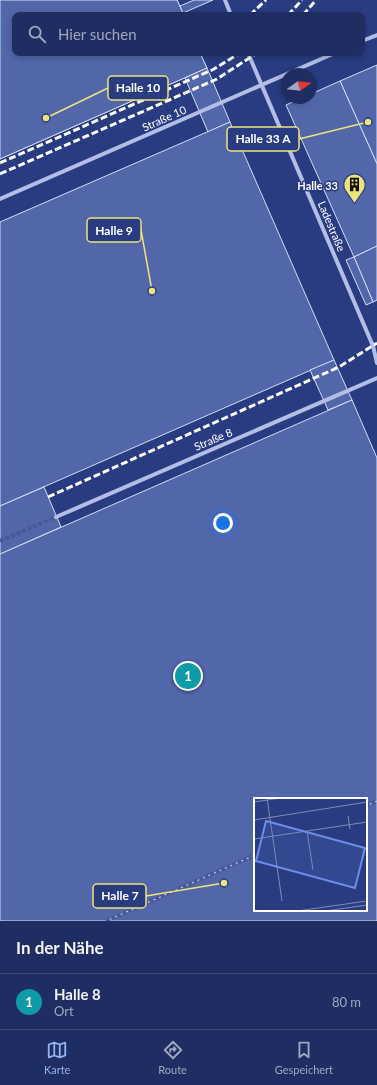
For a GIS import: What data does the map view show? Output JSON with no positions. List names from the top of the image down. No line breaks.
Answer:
{"streets":{"street":["Straße 10","Ladestraße","Straße 8"]},"crossings":[["Straße 10","Ladestraße"]],"places":{"other":["Halle 10","Halle 33 A","Halle 9","Halle 7"],"building":["Halle 33"]},"north":"right","page":{"search":"Hier suchen","pins":"1","heading":"In der Nähe","list":[{"mark":"1","name":"Halle 8","note":"Ort","value":"80 m"}],"nav":["Karte","Route","Gespeichert"]}}
